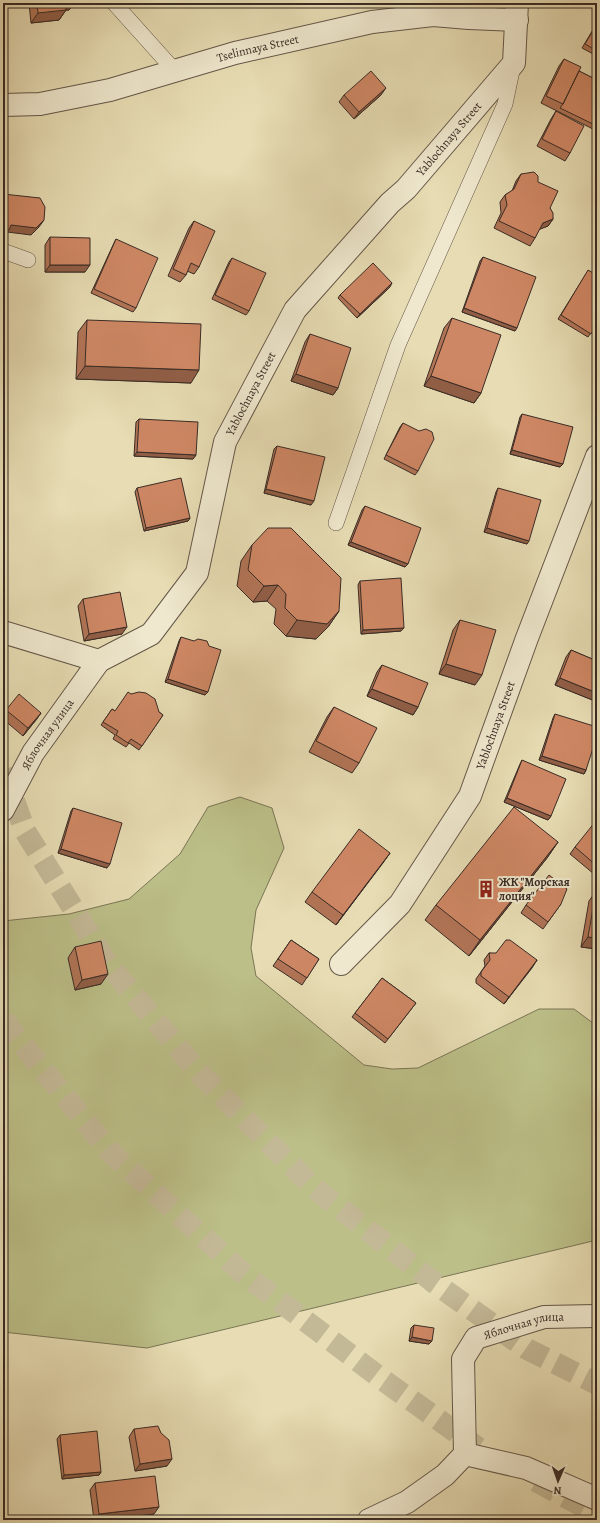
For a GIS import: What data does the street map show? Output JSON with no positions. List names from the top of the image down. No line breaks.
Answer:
{"streets":{"street":["Tselinnaya Street","Yablochnaya Street","Яблочная улица"]},"crossings":[["Tselinnaya Street","Yablochnaya Street"],["Yablochnaya Street","Яблочная улица"]],"places":{"building":["ЖК \"Морская лоция\""]},"north":"bottom"}
